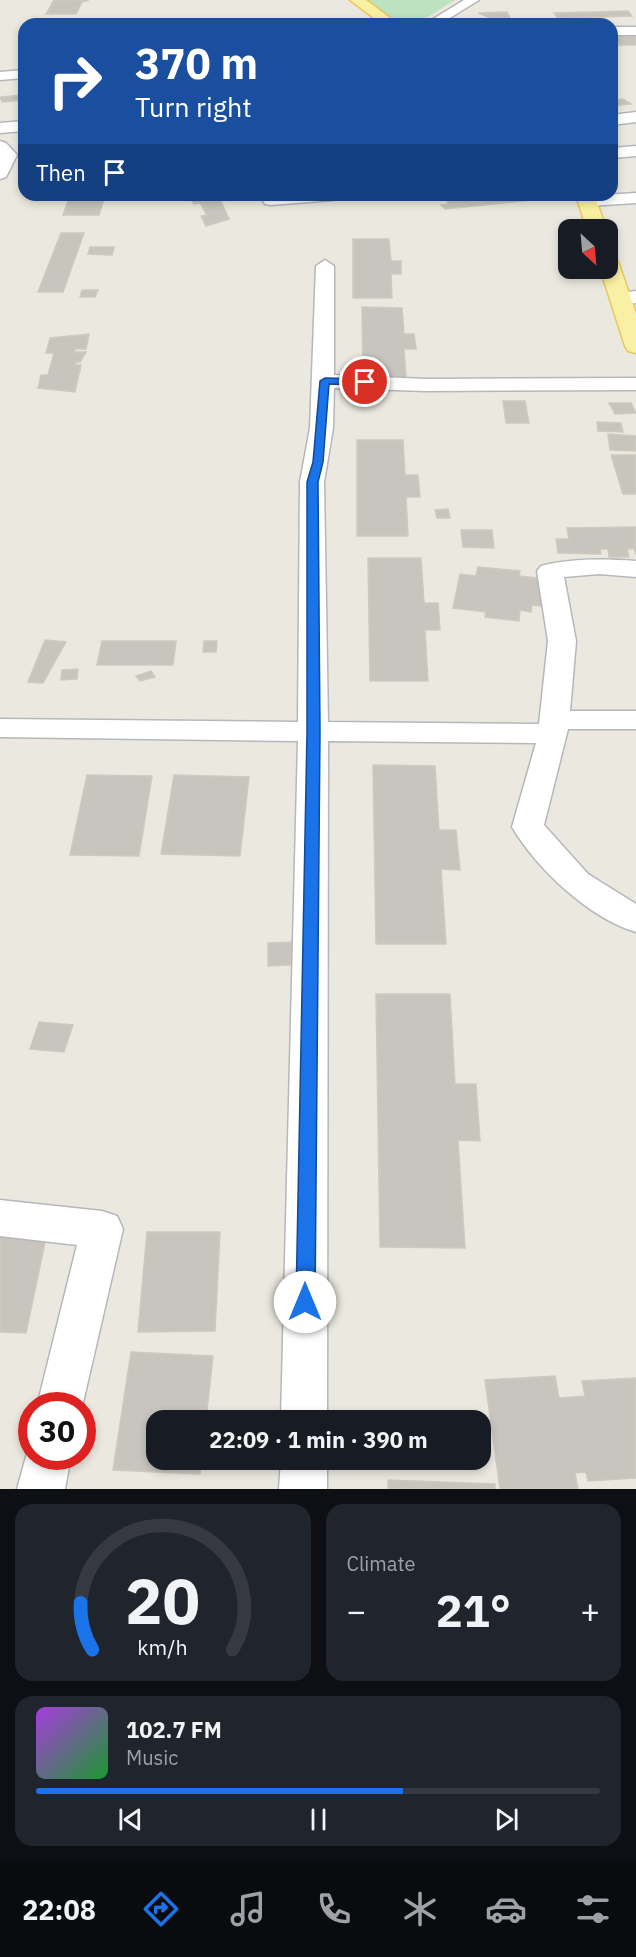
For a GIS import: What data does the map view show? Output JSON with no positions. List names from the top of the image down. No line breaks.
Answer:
{"north":"bottom right","page":{"turn":["370 m","Turn right"],"then":"Then","limit":"30","trip":"22:09 · 1 min · 390 m","tile":"Climate","heat":["−","21°","+"],"song":["102.7 FM","Music"],"tabs":"22:08","gauge":["20","km/h"]}}
